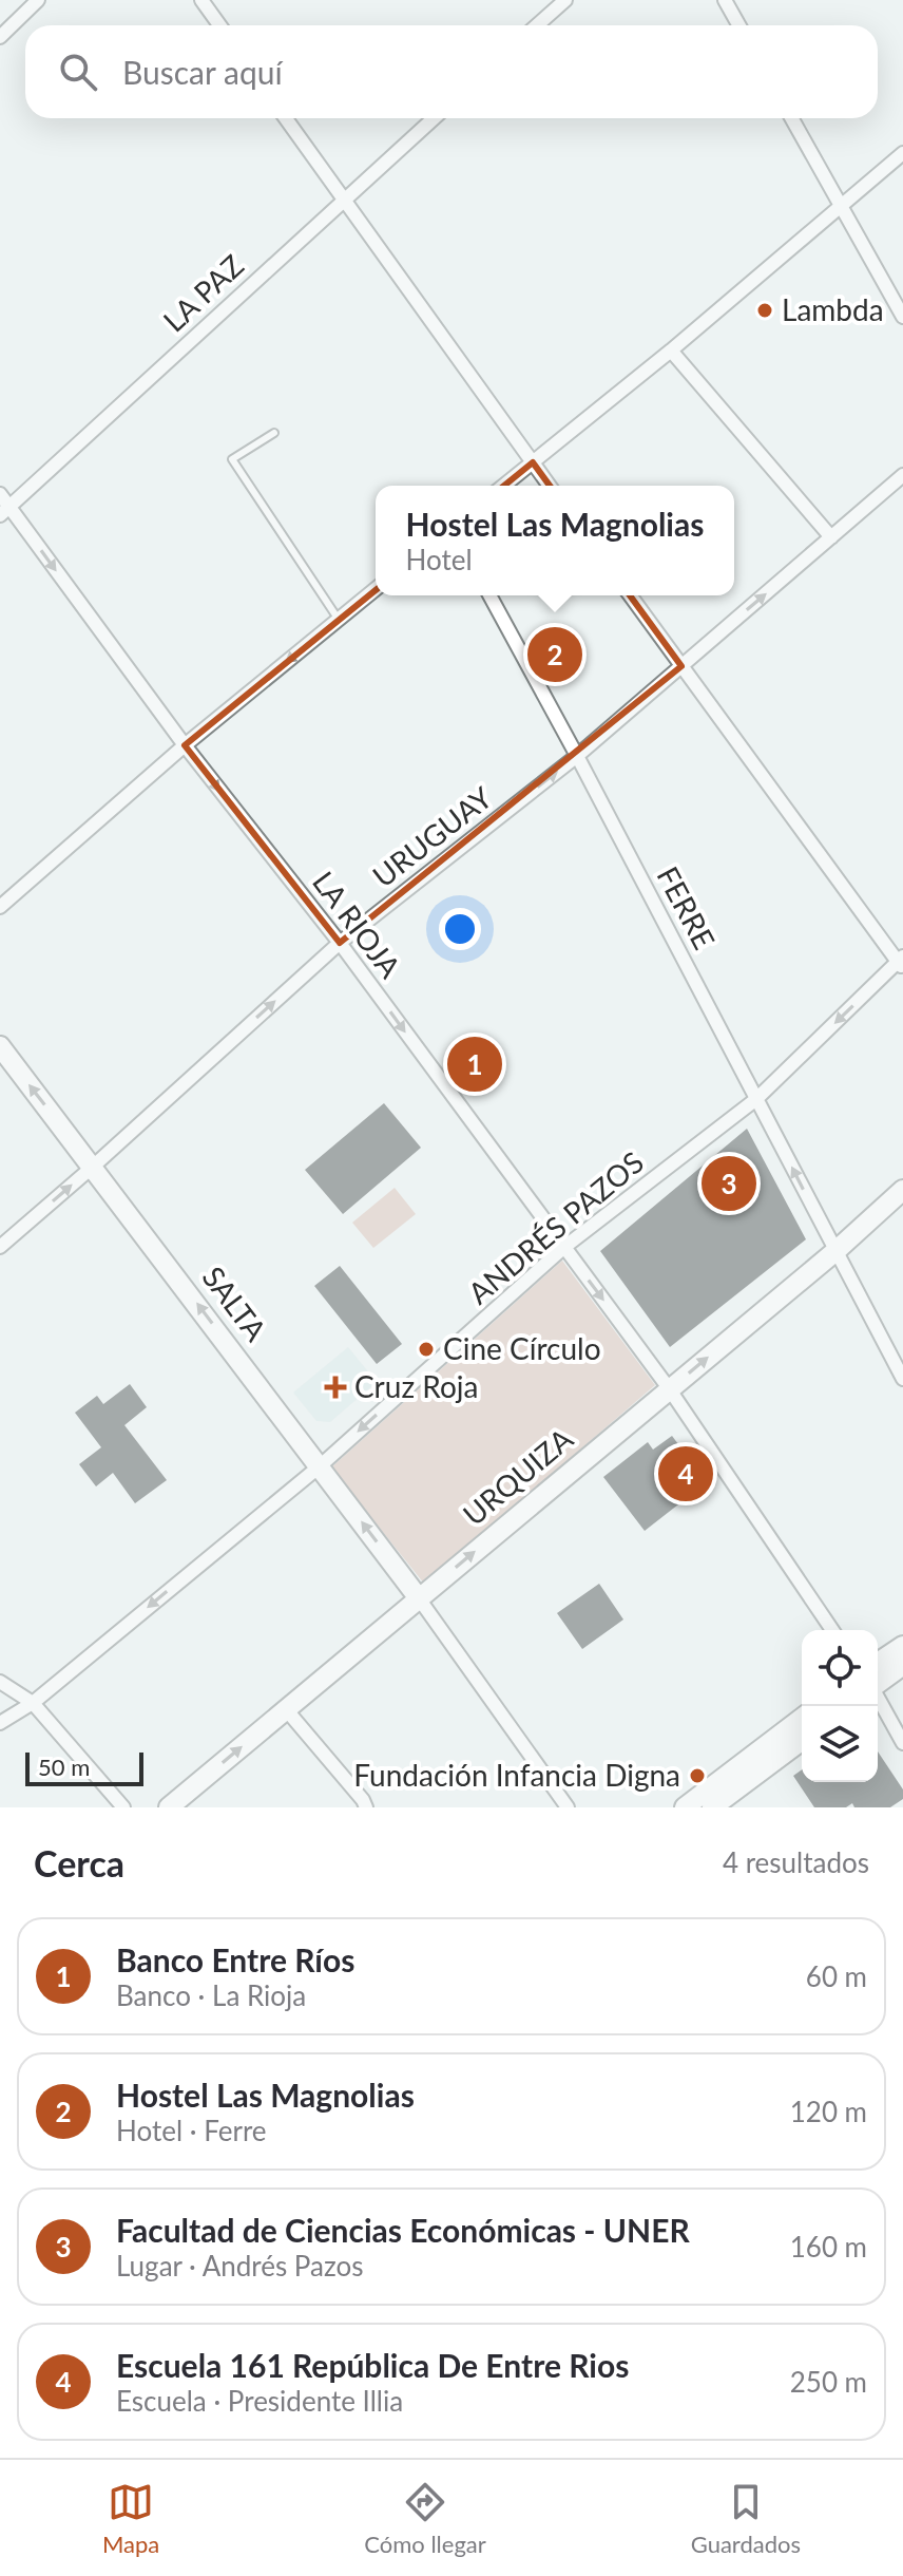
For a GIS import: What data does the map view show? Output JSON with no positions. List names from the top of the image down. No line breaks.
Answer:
{"streets":{"street":["LA PAZ","URUGUAY","FERRE","LA RIOJA","ANDRÉS PAZOS","SALTA","URQUIZA"]},"crossings":[["LA PAZ","LA RIOJA"],["URUGUAY","FERRE"],["URUGUAY","LA RIOJA"],["URUGUAY","SALTA"],["FERRE","ANDRÉS PAZOS"],["FERRE","URQUIZA"],["LA RIOJA","ANDRÉS PAZOS"],["LA RIOJA","URQUIZA"],["ANDRÉS PAZOS","SALTA"],["SALTA","URQUIZA"]],"one_way":["URUGUAY","LA RIOJA","ANDRÉS PAZOS","SALTA","URQUIZA"],"places":{"other":["Lambda","Cine Círculo","Fundación Infancia Digna"],"health":["Cruz Roja"]},"scale_bar":"50 m","page":{"search":"Buscar aquí","popup":["Hostel Las Magnolias","Hotel"],"pins":["2","1","3","4"],"scale":"50 m","heading":["Cerca","4 resultados"],"list":[{"mark":"1","name":"Banco Entre Ríos","note":"Banco · La Rioja","value":"60 m"},{"mark":"2","name":"Hostel Las Magnolias","note":"Hotel · Ferre","value":"120 m"},{"mark":"3","name":"Facultad de Ciencias Económicas - UNER","note":"Lugar · Andrés Pazos","value":"160 m"},{"mark":"4","name":"Escuela 161 República De Entre Rios","note":"Escuela · Presidente Illia","value":"250 m"}],"nav":["Mapa","Cómo llegar","Guardados"]}}
